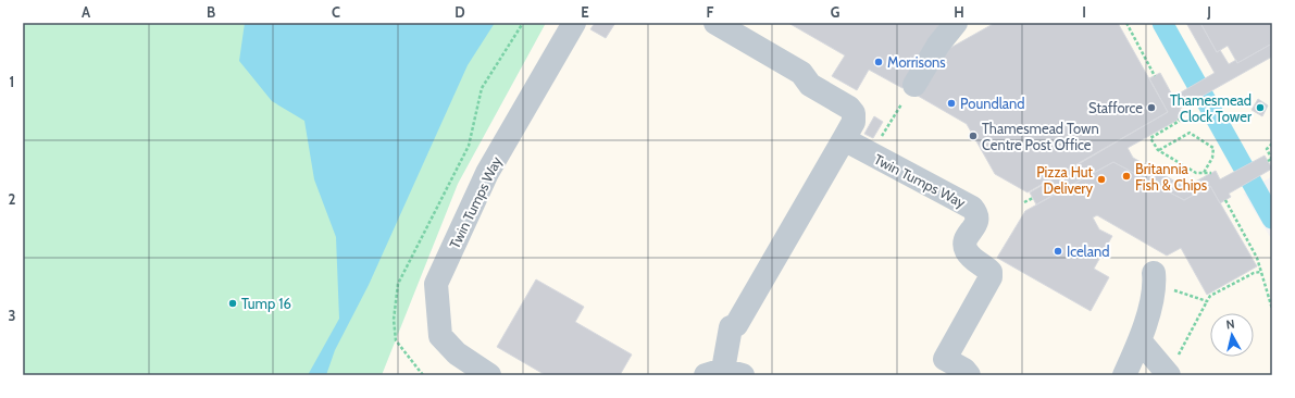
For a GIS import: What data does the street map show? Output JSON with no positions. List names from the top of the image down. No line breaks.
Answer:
{"streets":{"street":["Twin Tumps Way"]},"places":["Morrisons","Poundland","Stafforce","Thamesmead Clock Tower","Thamesmead Town Centre Post Office","Britannia Fish & Chips","Pizza Hut Delivery","Iceland","Tump 16"],"north":"top","grid":{"columns":["A","B","C","D","E","F","G","H","I","J"],"rows":["1","2","3"]}}
